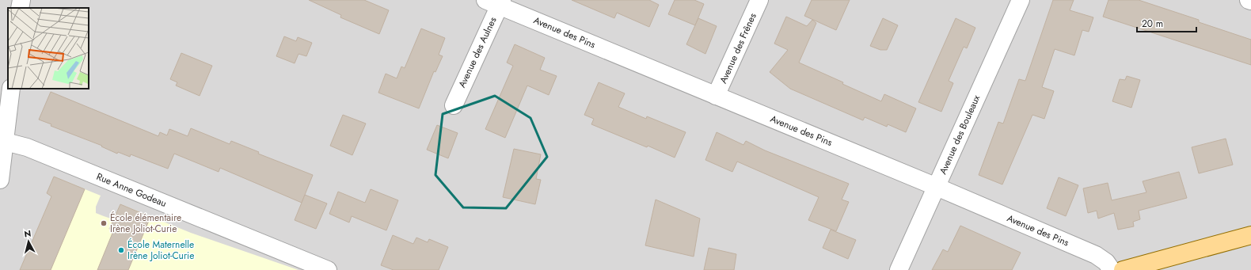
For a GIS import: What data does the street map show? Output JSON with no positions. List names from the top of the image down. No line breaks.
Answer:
{"streets":{"street":["Avenue des Pins","Avenue des Frênes","Avenue des Aulnes","Avenue des Bouleaux","Rue Anne Godeau"]},"crossings":[["Avenue des Pins","Avenue des Frênes"],["Avenue des Pins","Avenue des Aulnes"],["Avenue des Pins","Avenue des Bouleaux"]],"places":["École élémentaire Irène Joliot-Curie","École Maternelle Irène Joliot-Curie"],"scale_bar":"20 m","north":"top"}
